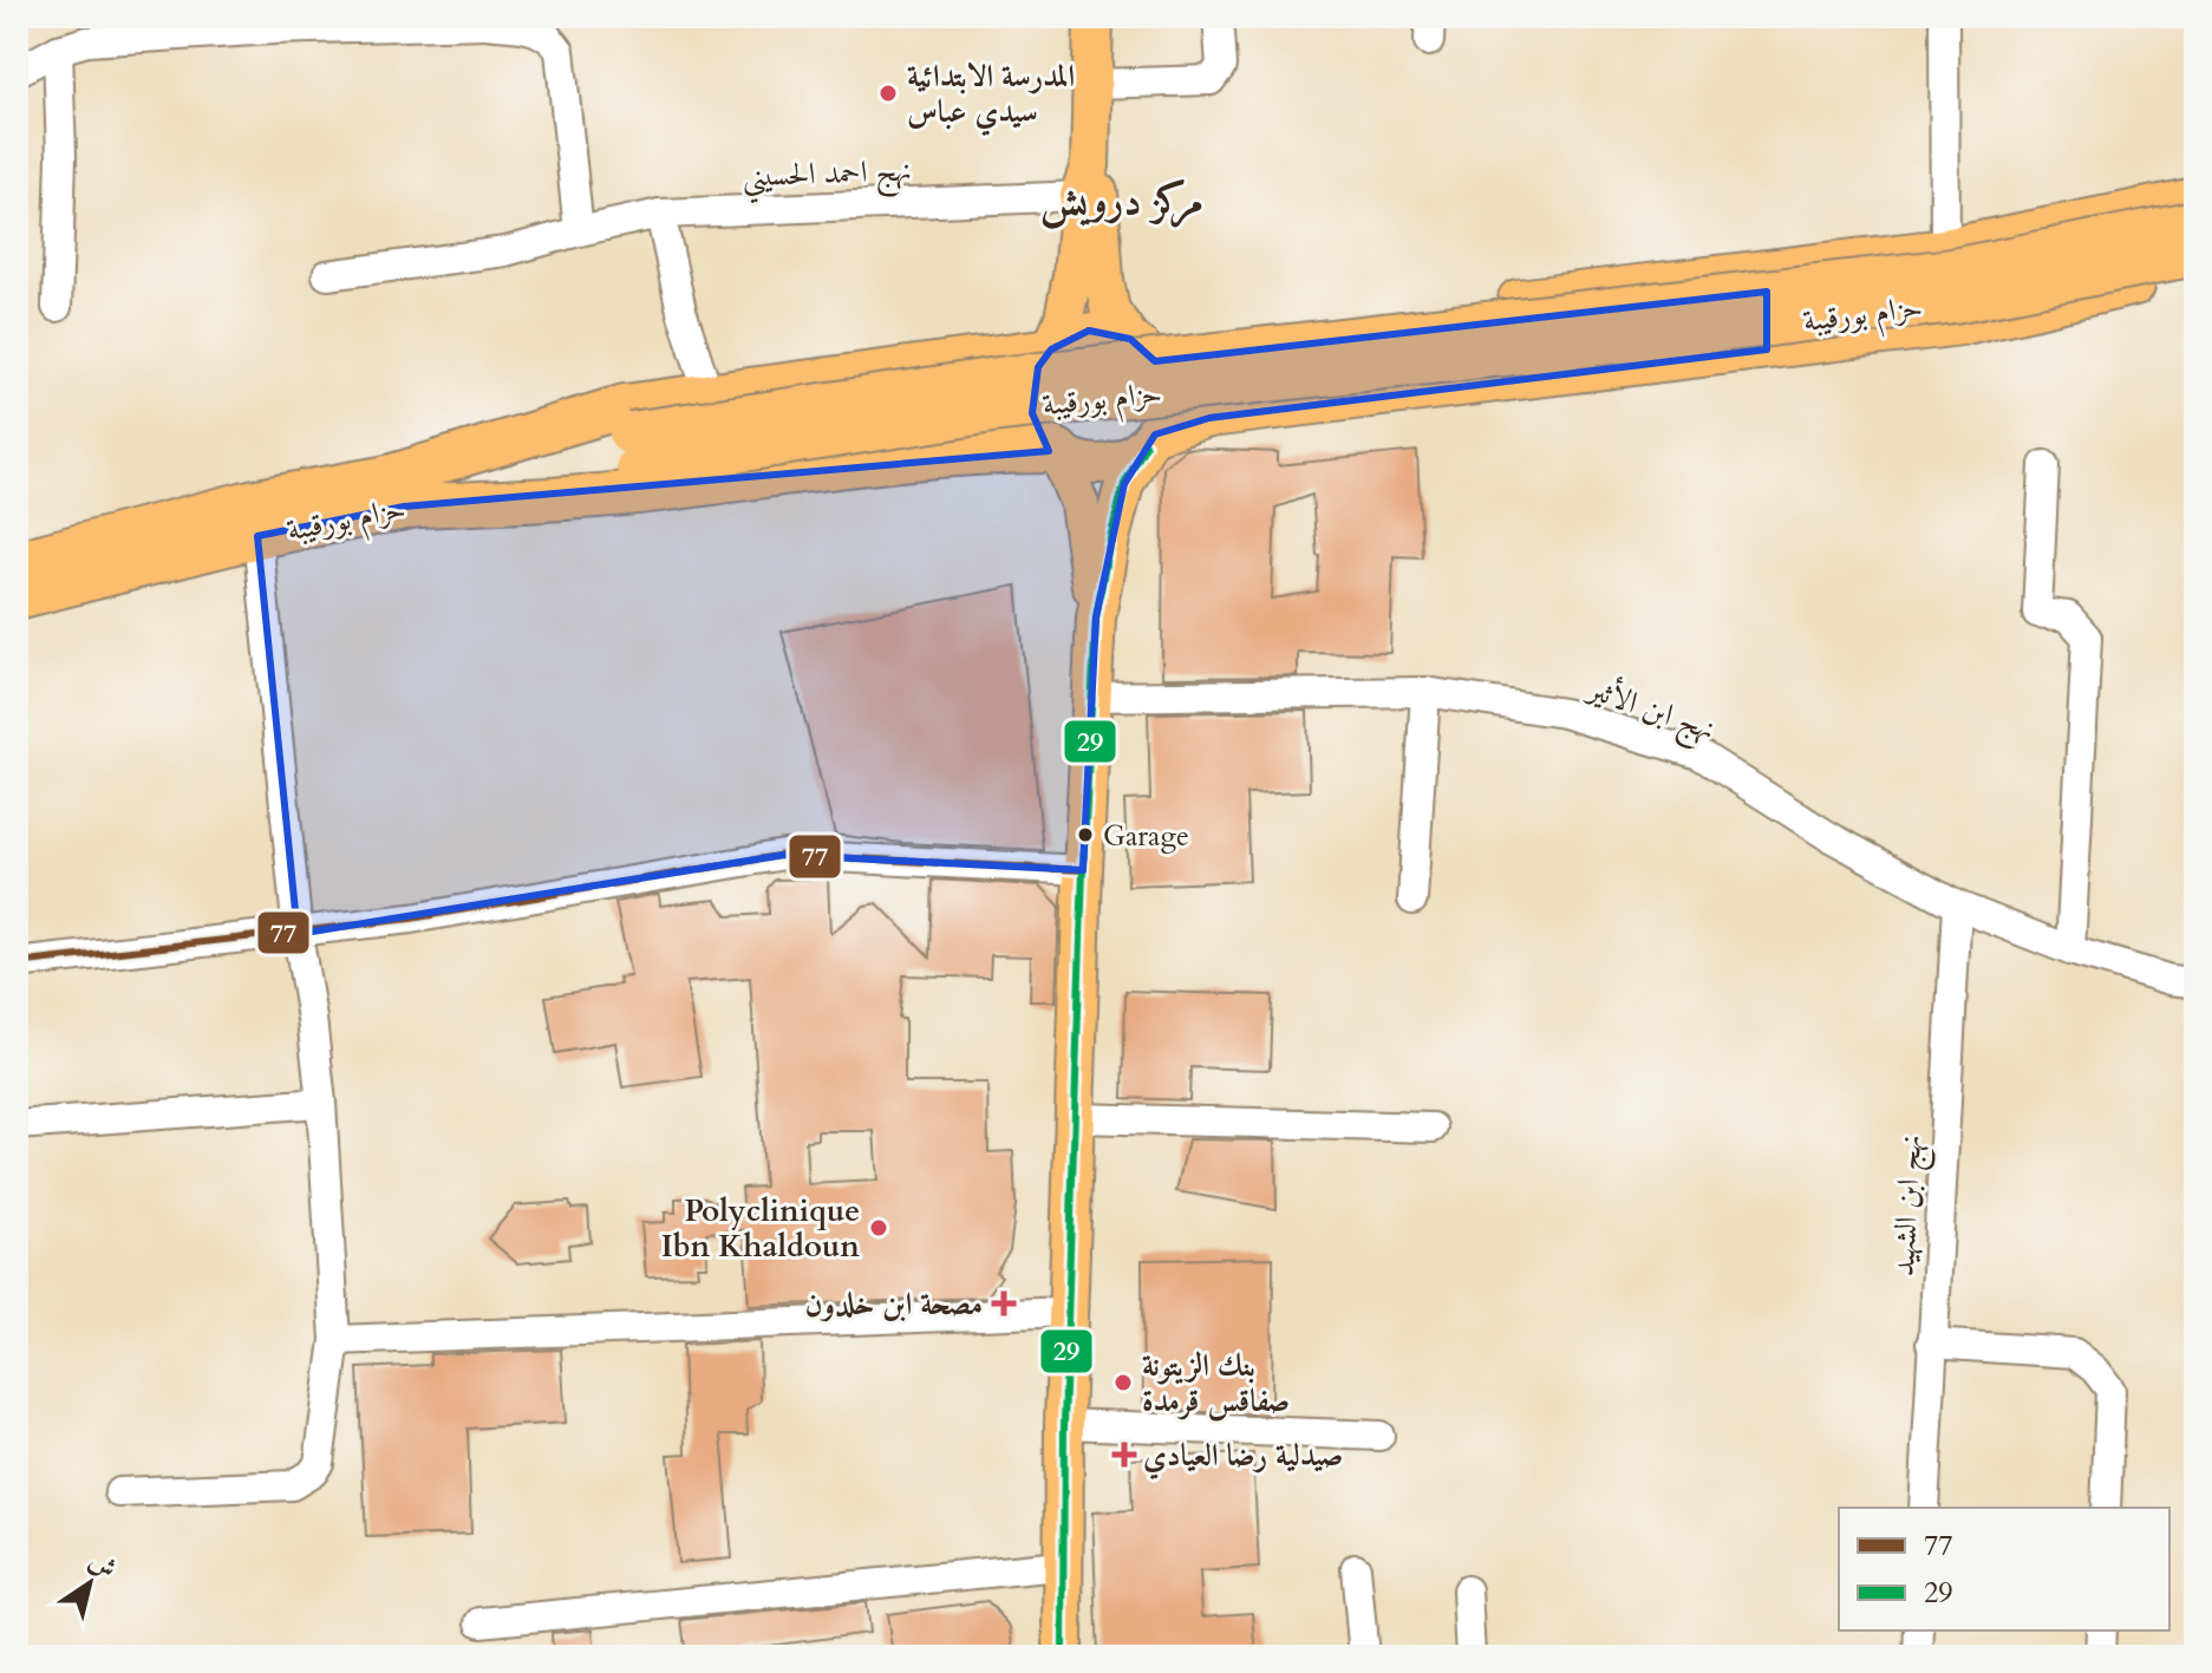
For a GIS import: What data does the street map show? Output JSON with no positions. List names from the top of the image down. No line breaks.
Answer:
{"streets":{"highway":["حزام بورقيبة"],"street":["نهج احمد الحسيني","نهج ابن الأثير","نهج ابن الشهيد"]},"crossings":[["نهج ابن الأثير","نهج ابن الشهيد"]],"districts":["مركز درويش"],"places":{"other":["المدرسة الابتدائية سيدي عباس","Garage","Polyclinique Ibn Khaldoun","بنك الزيتونة صفاقس قرمدة"],"health":["مصحة ابن خلدون","صيدلية رضا العيادي"]},"lines":["transit line 29","transit line 77"],"legend":["77","29"],"north":"top right"}
